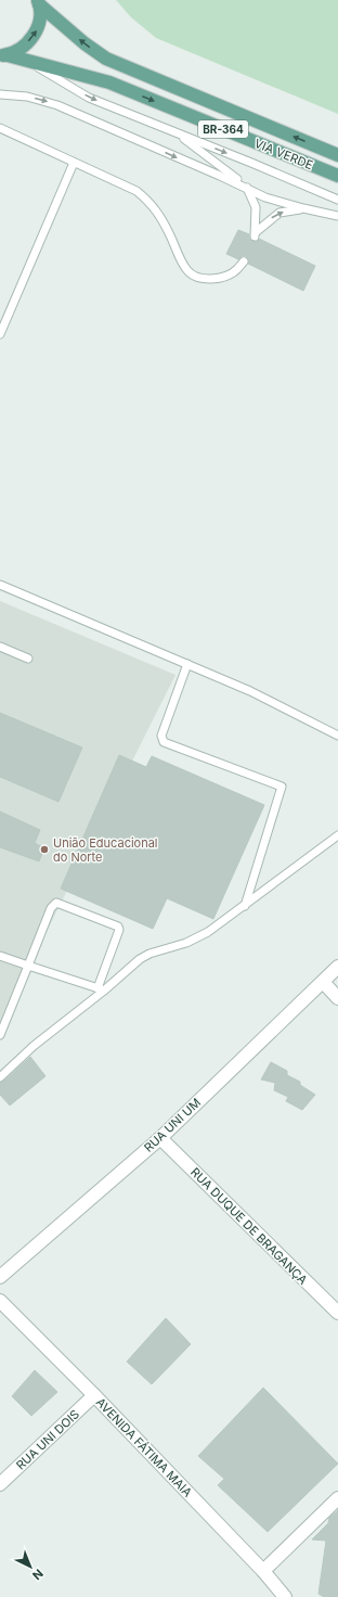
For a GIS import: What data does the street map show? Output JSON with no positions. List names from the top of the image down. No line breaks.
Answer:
{"streets":{"main road":["BR-364","VIA VERDE"],"street":["RUA UNI UM","RUA DUQUE DE BRAGANÇA","RUA UNI DOIS","AVENIDA FÁTIMA MAIA"]},"crossings":[["BR-364","VIA VERDE"],["RUA UNI UM","RUA DUQUE DE BRAGANÇA"],["RUA UNI DOIS","AVENIDA FÁTIMA MAIA"]],"places":["União Educacional do Norte"],"north":"bottom right"}
